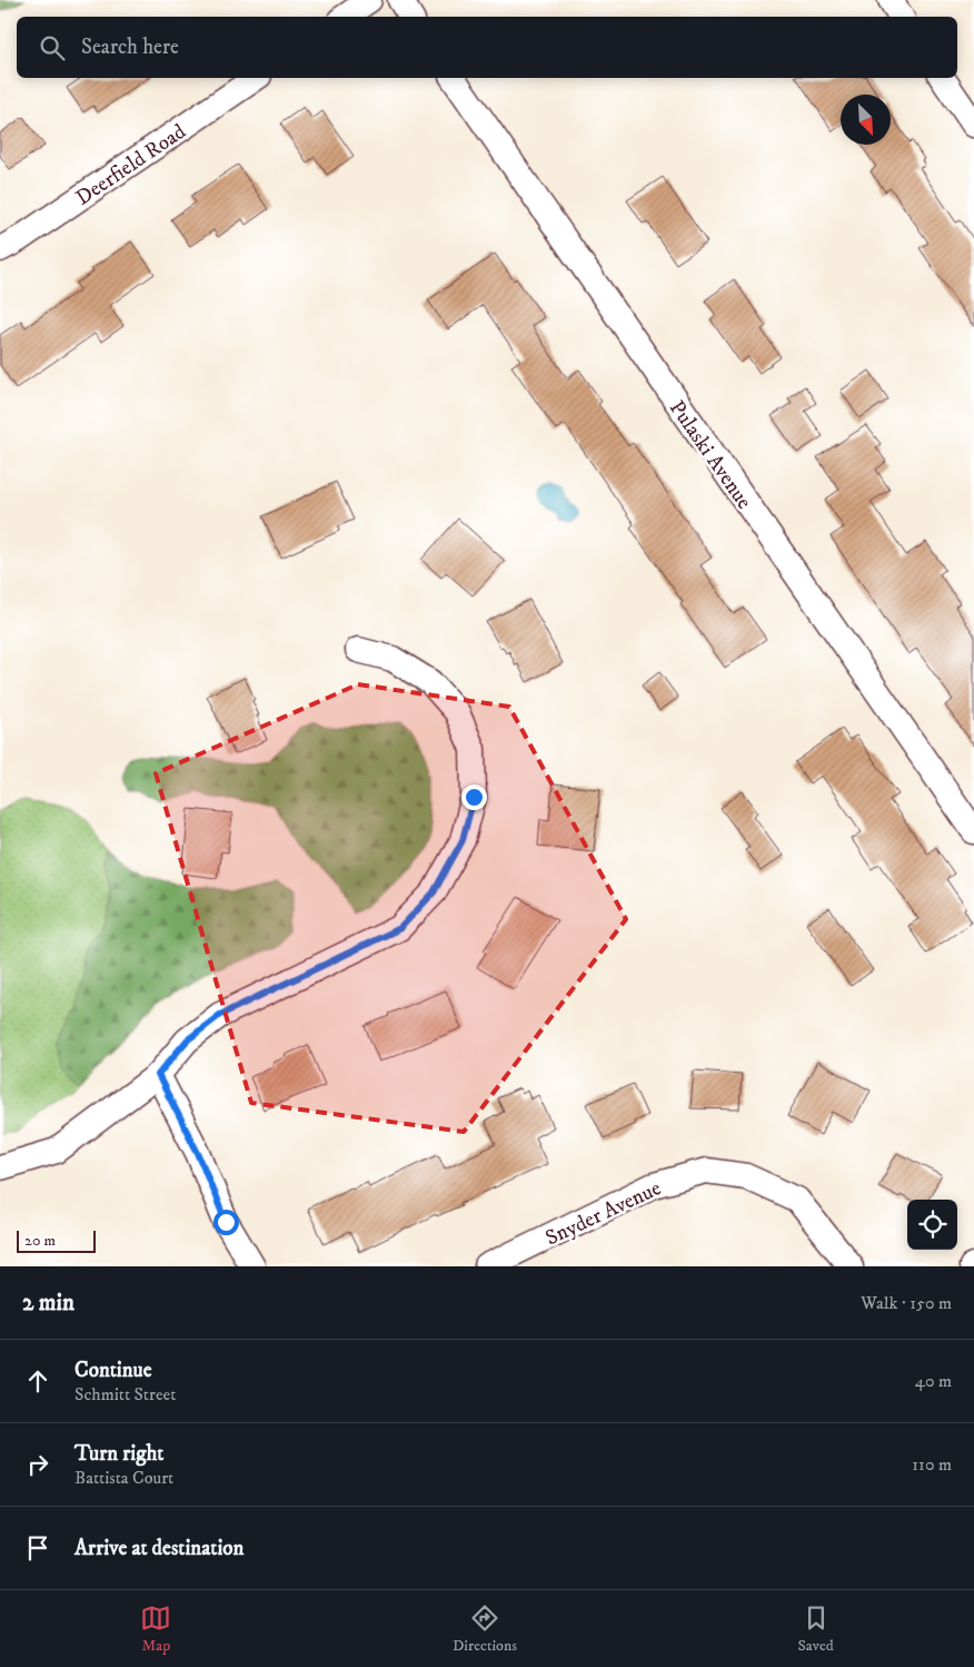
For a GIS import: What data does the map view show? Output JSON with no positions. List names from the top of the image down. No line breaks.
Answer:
{"streets":{"street":["Deerfield Road","Pulaski Avenue","Snyder Avenue"]},"scale_bar":"20 m","north":"bottom right","page":{"search":"Search here","scale":"20 m","heading":["2 min","Walk · 150 m"],"list":[["Continue","Schmitt Street","40 m"],["Turn right","Battista Court","110 m"],"Arrive at destination"],"nav":["Map","Directions","Saved"]}}
